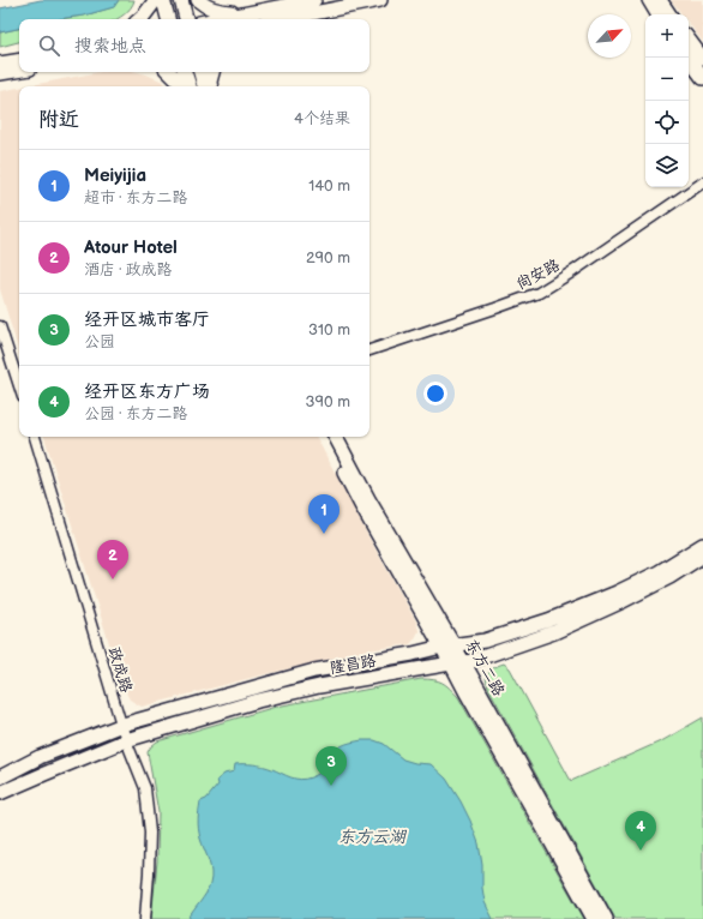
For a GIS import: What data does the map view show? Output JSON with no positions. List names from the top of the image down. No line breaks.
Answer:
{"streets":{"street":["尚安路","隆昌路","东方二路","政成路"]},"crossings":[["隆昌路","东方二路"],["隆昌路","政成路"]],"water":["东方云湖"],"north":"top right","page":{"map_buttons":["+","−"],"search":"搜索地点","heading":["附近","4个结果"],"list":[{"mark":"1","name":"Meiyijia","note":"超市 · 东方二路","value":"140 m"},{"mark":"2","name":"Atour Hotel","note":"酒店 · 政成路","value":"290 m"},{"mark":"3","name":"经开区城市客厅","note":"公园","value":"310 m"},{"mark":"4","name":"经开区东方广场","note":"公园 · 东方二路","value":"390 m"}],"pins":["1","2","3","4"]}}
